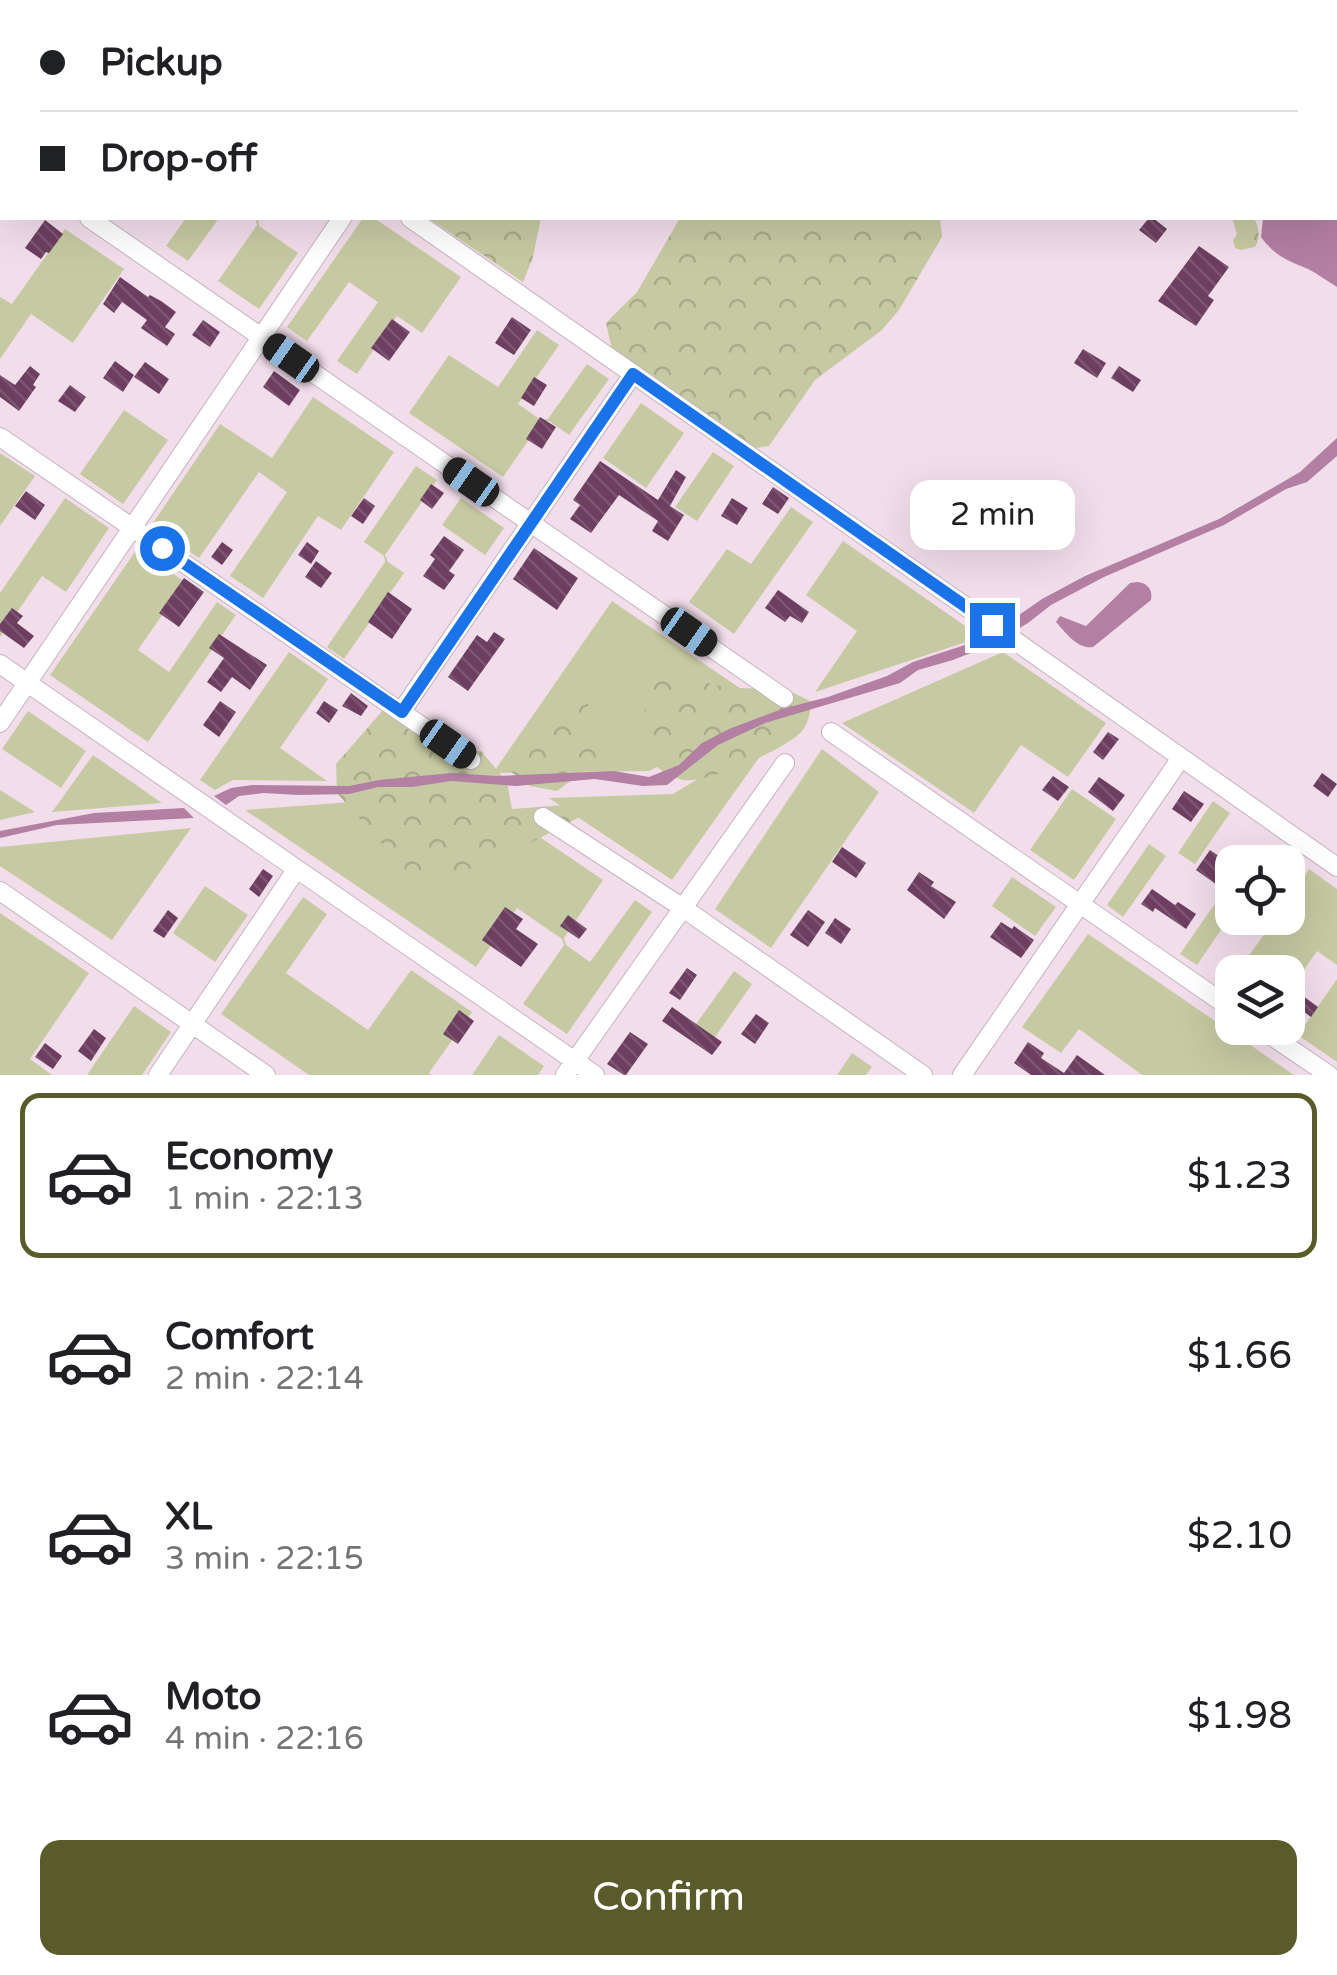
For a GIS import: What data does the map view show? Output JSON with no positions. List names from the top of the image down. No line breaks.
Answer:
{"page":{"banner":["Pickup","Drop-off"],"bubble":"2 min","list":[{"name":"Economy","note":"1 min · 22:13","value":"$1.23"},{"name":"Comfort","note":"2 min · 22:14","value":"$1.66"},{"name":"XL","note":"3 min · 22:15","value":"$2.10"},{"name":"Moto","note":"4 min · 22:16","value":"$1.98"}],"buttons":"Confirm"}}
